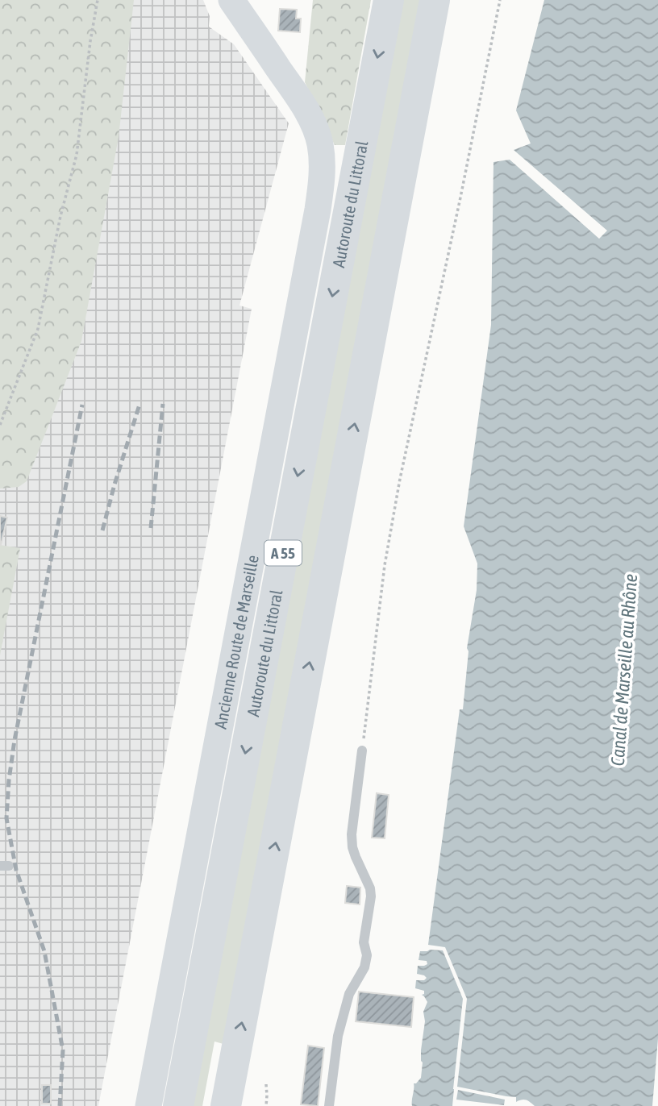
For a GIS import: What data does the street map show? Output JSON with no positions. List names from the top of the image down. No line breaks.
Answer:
{"streets":{"highway":["Autoroute du Littoral","A 55"],"street":["Ancienne Route de Marseille"]},"water":["Canal de Marseille au Rhône"]}
